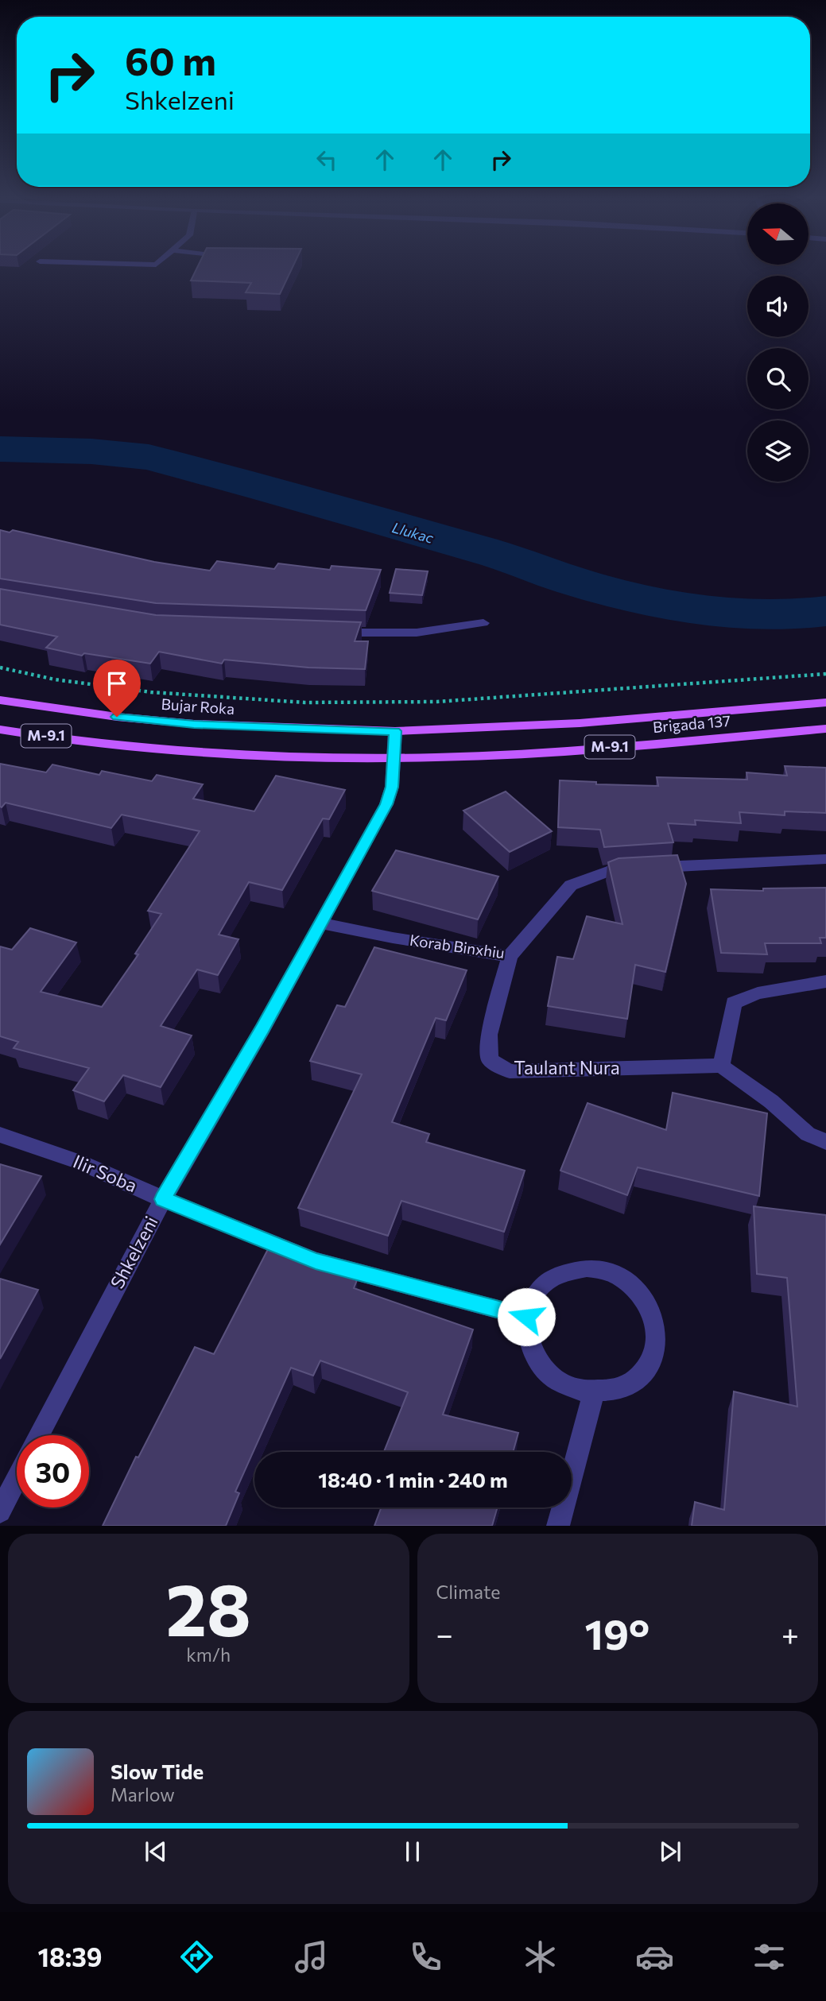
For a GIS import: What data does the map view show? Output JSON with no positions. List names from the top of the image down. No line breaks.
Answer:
{"streets":{"main road":["Bujar Roka","Brigada 137","M-9.1"],"street":["Korab Binxhiu","Taulant Nura","Ilir Soba","Shkelzeni"]},"crossings":[["Bujar Roka","Brigada 137"],["Bujar Roka","Shkelzeni"],["Brigada 137","M-9.1"],["Brigada 137","Shkelzeni"],["M-9.1","Shkelzeni"],["Korab Binxhiu","Taulant Nura"],["Korab Binxhiu","Shkelzeni"],["Ilir Soba","Shkelzeni"]],"water":["Llukac"],"north":"left","page":{"turn":["60 m","Shkelzeni"],"limit":"30","trip":"18:40 · 1 min · 240 m","tile":[["28","km/h"],"Climate"],"heat":["−","19°","+"],"song":["Slow Tide","Marlow"],"tabs":"18:39"}}
